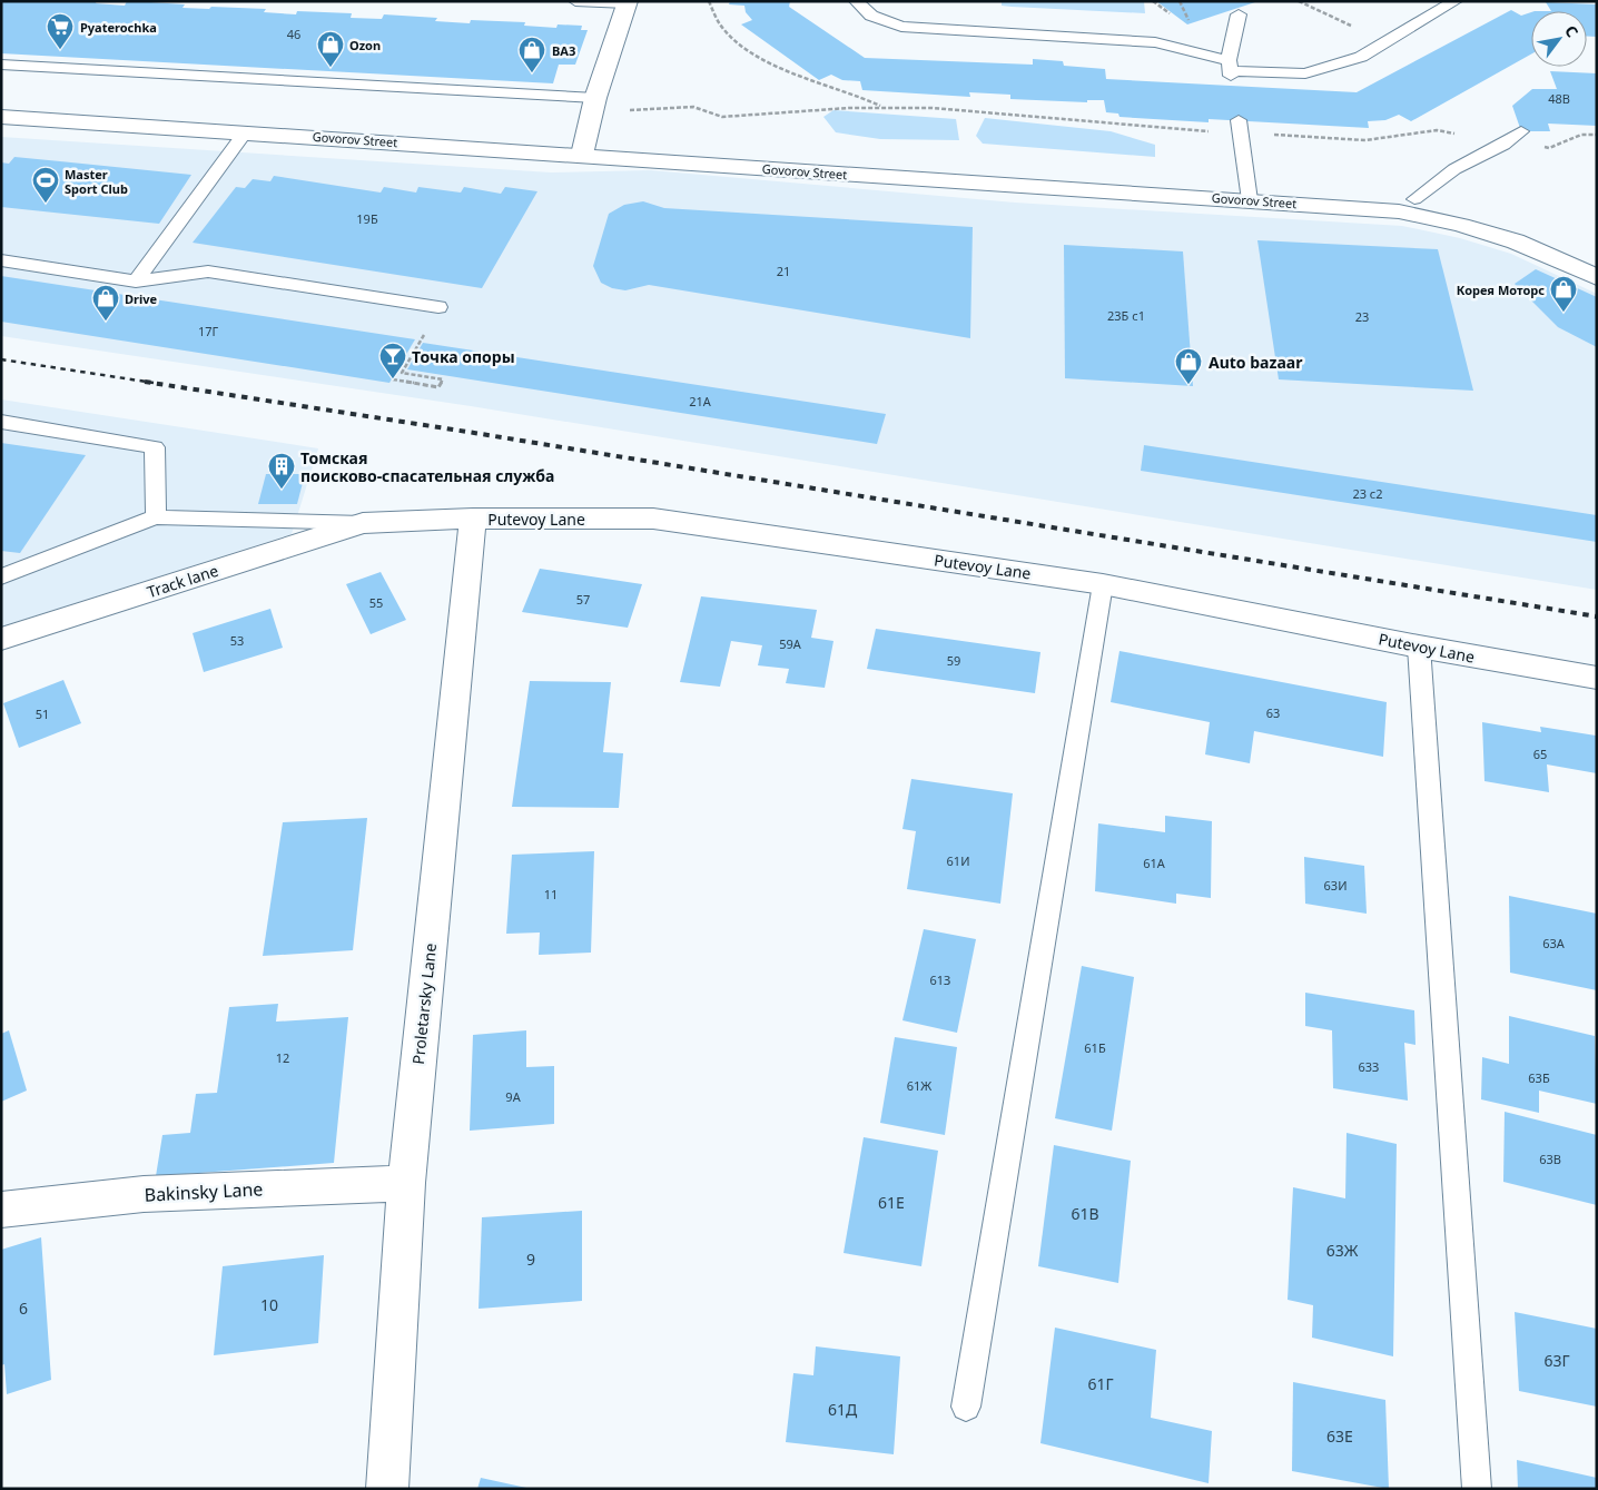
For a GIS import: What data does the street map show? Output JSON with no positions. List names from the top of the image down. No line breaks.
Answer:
{"streets":{"street":["Govorov Street","Putevoy Lane","Track lane","Proletarsky Lane","Bakinsky Lane"]},"crossings":[["Putevoy Lane","Track lane"],["Putevoy Lane","Proletarsky Lane"],["Proletarsky Lane","Bakinsky Lane"]],"places":{"supermarket":["Pyaterochka"],"shop":["Ozon","ВАЗ","Корея Моторс","Drive","Auto bazaar"],"sports":["Master Sport Club"],"bar":["Точка опоры"],"building":["Томская поисково-спасательная служба"]},"house_numbers":["46","48В","19Б","21","23Б с1","23","17Г","21А","23 с2","57","55","53","59А","59","63","51","65","61И","61А","63И","11","63А","61З","61Б","12","63З","63Б","61Ж","9А","63В","61Е","61В","63Ж","9","10","6","63Г","61Г","61Д","63Е"],"north":"top right"}
